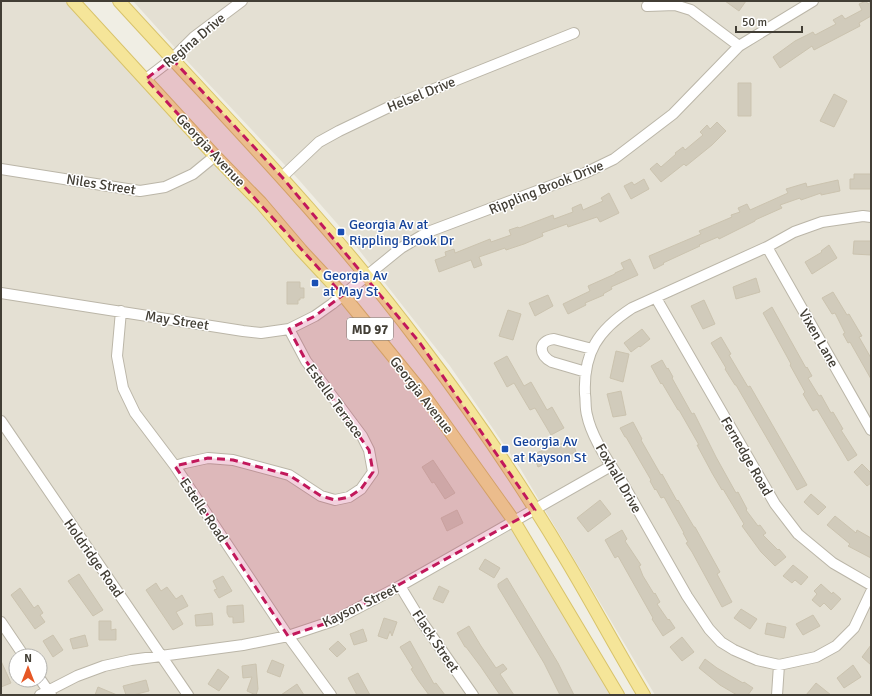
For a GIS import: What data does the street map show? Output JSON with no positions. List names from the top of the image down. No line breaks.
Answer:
{"streets":{"main road":["Georgia Avenue","MD 97"],"street":["Regina Drive","Helsel Drive","Niles Street","Rippling Brook Drive","May Street","Vixen Lane","Estelle Terrace","Fernedge Road","Foxhall Drive","Estelle Road","Holdridge Road","Kayson Street","Flack Street"]},"crossings":[["Regina Drive","Georgia Avenue"],["Helsel Drive","Georgia Avenue"],["Georgia Avenue","Niles Street"],["Georgia Avenue","Rippling Brook Drive"],["Georgia Avenue","May Street"],["Georgia Avenue","Kayson Street"],["Rippling Brook Drive","May Street"],["May Street","Estelle Terrace"],["May Street","Estelle Road"],["Vixen Lane","Foxhall Drive"],["Estelle Terrace","Estelle Road"],["Fernedge Road","Foxhall Drive"],["Foxhall Drive","Kayson Street"],["Estelle Road","Kayson Street"],["Holdridge Road","Kayson Street"],["Kayson Street","Flack Street"]],"places":{"transit":["Georgia Av at Rippling Brook Dr","Georgia Av at May St","Georgia Av at Kayson St"]},"scale_bar":"50 m","north":"top"}
